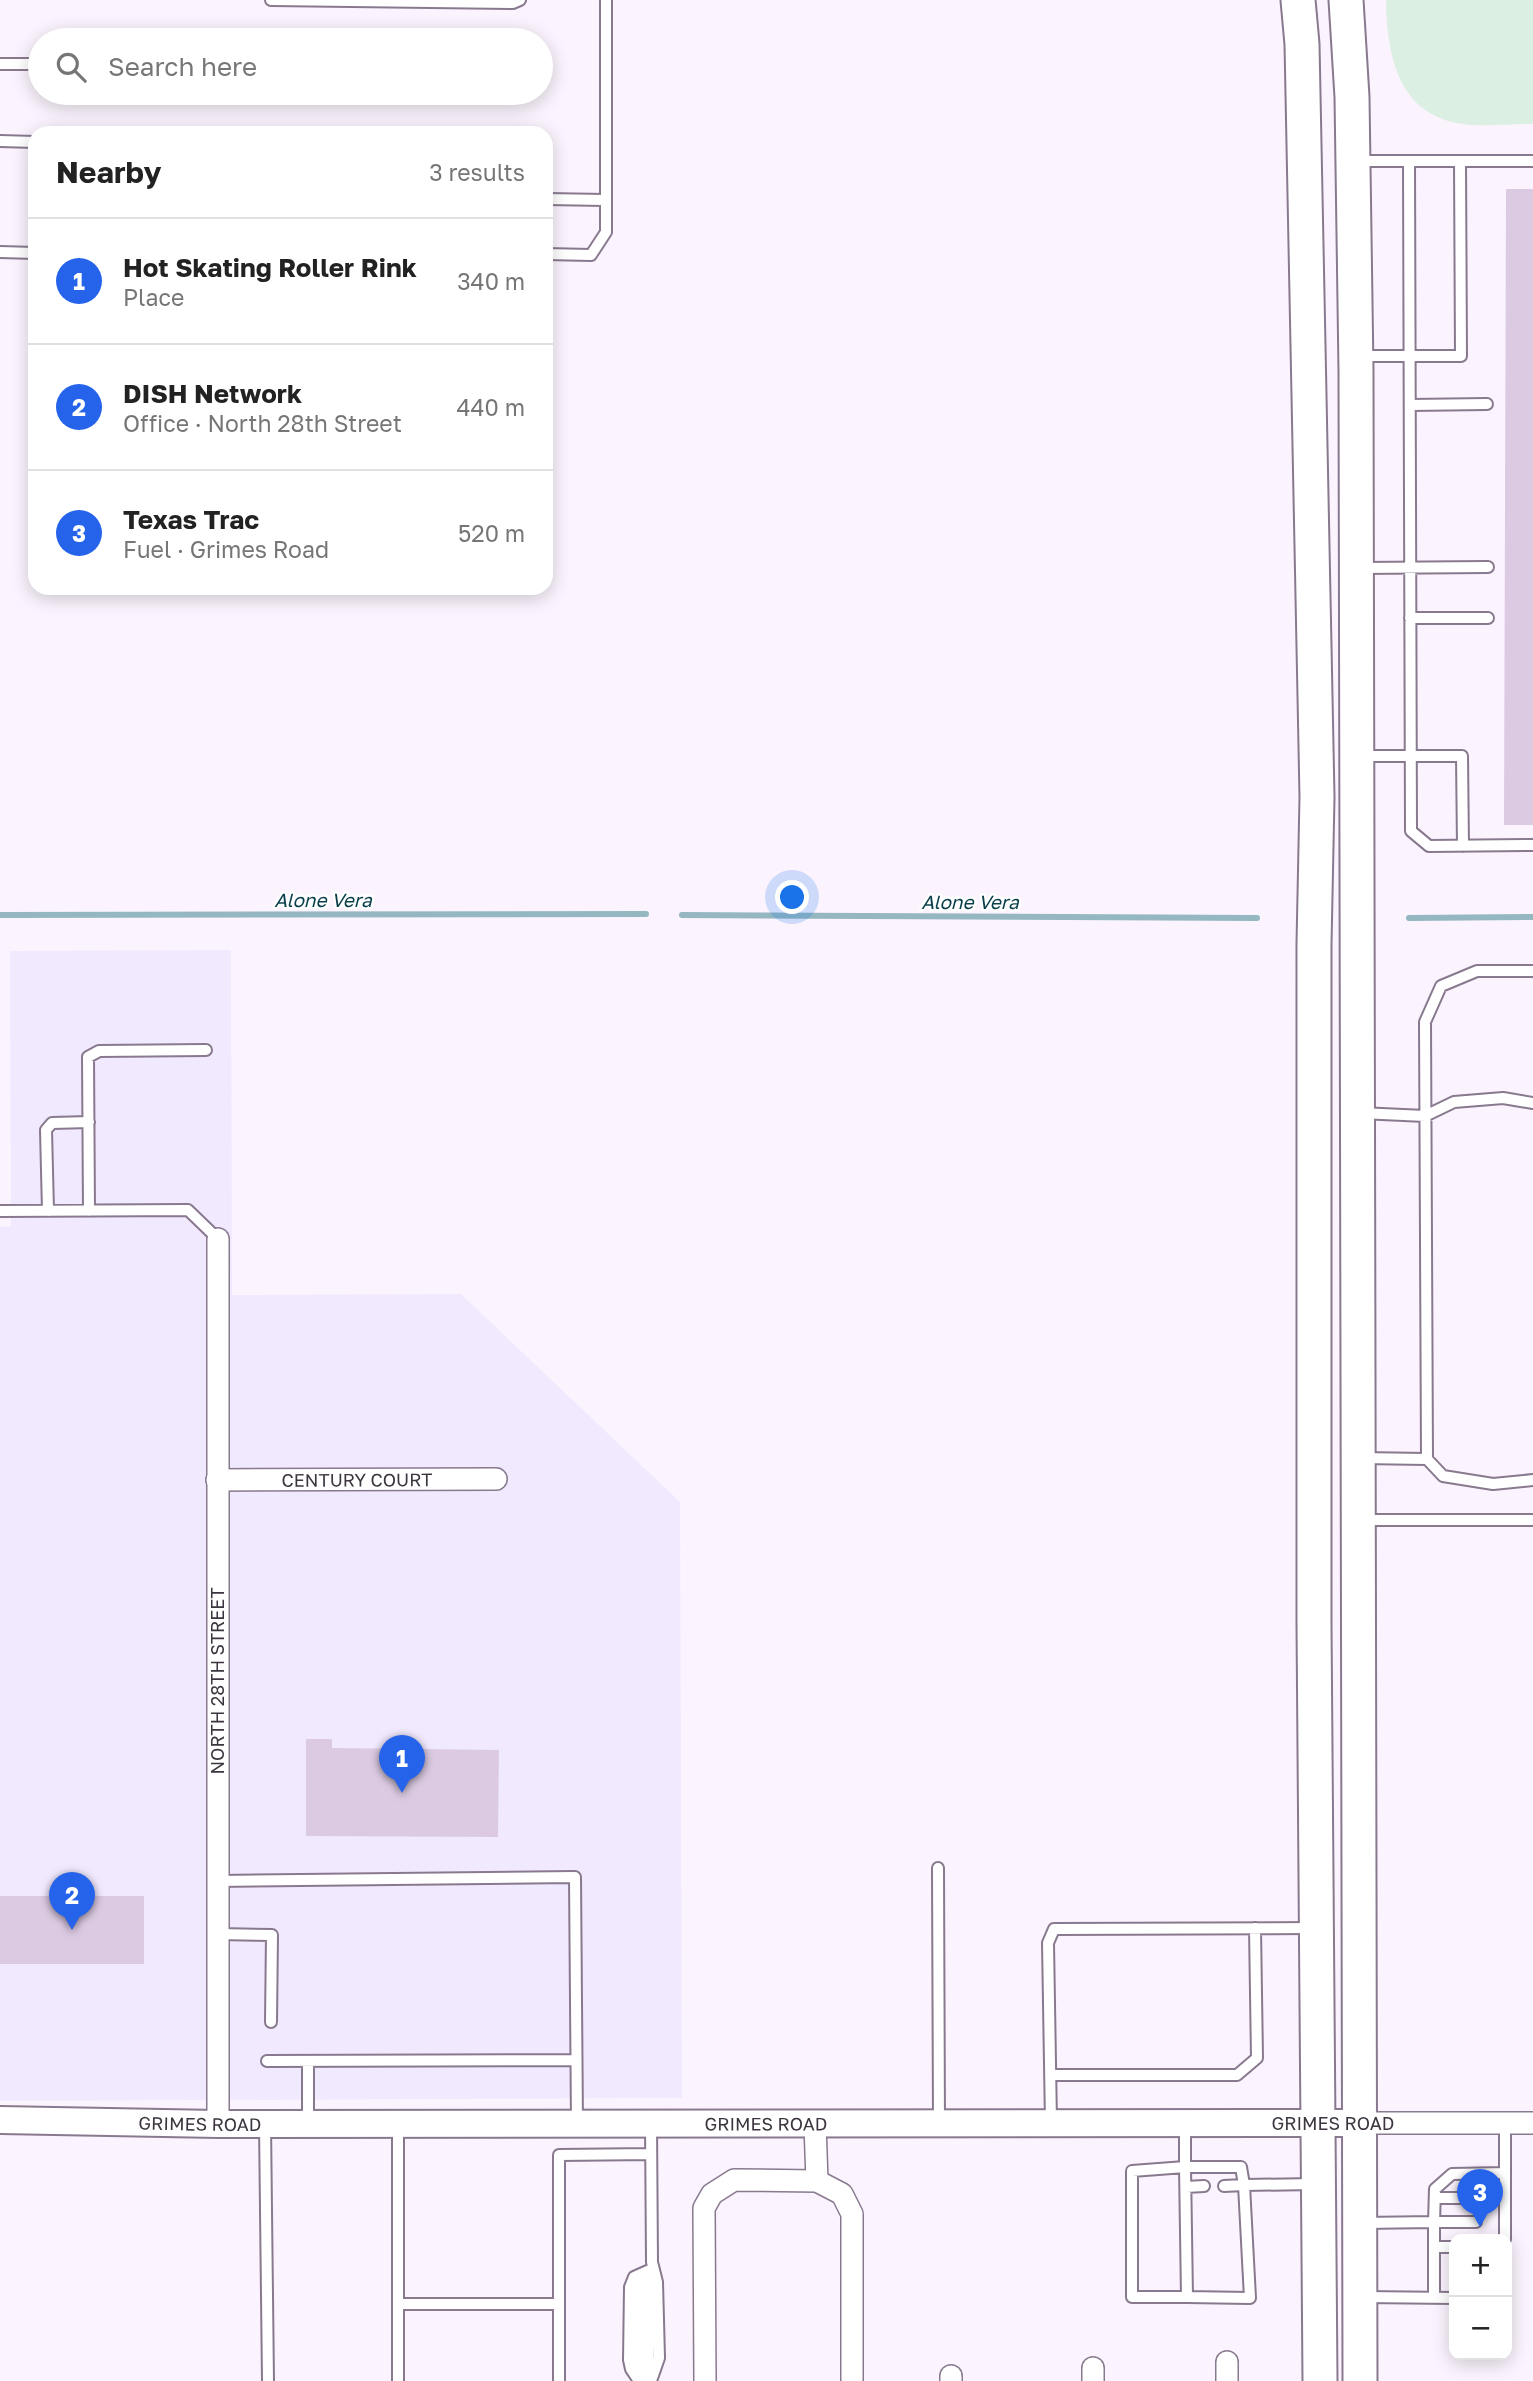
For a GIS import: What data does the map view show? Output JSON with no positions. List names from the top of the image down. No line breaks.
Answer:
{"streets":{"street":["CENTURY COURT","NORTH 28TH STREET","GRIMES ROAD"]},"crossings":[["CENTURY COURT","NORTH 28TH STREET"],["NORTH 28TH STREET","GRIMES ROAD"]],"water":["Alone Vera"],"page":{"search":"Search here","heading":["Nearby","3 results"],"list":[{"mark":"1","name":"Hot Skating Roller Rink","note":"Place","value":"340 m"},{"mark":"2","name":"DISH Network","note":"Office · North 28th Street","value":"440 m"},{"mark":"3","name":"Texas Trac","note":"Fuel · Grimes Road","value":"520 m"}],"pins":["1","2","3"],"map_buttons":["+","−"]}}
